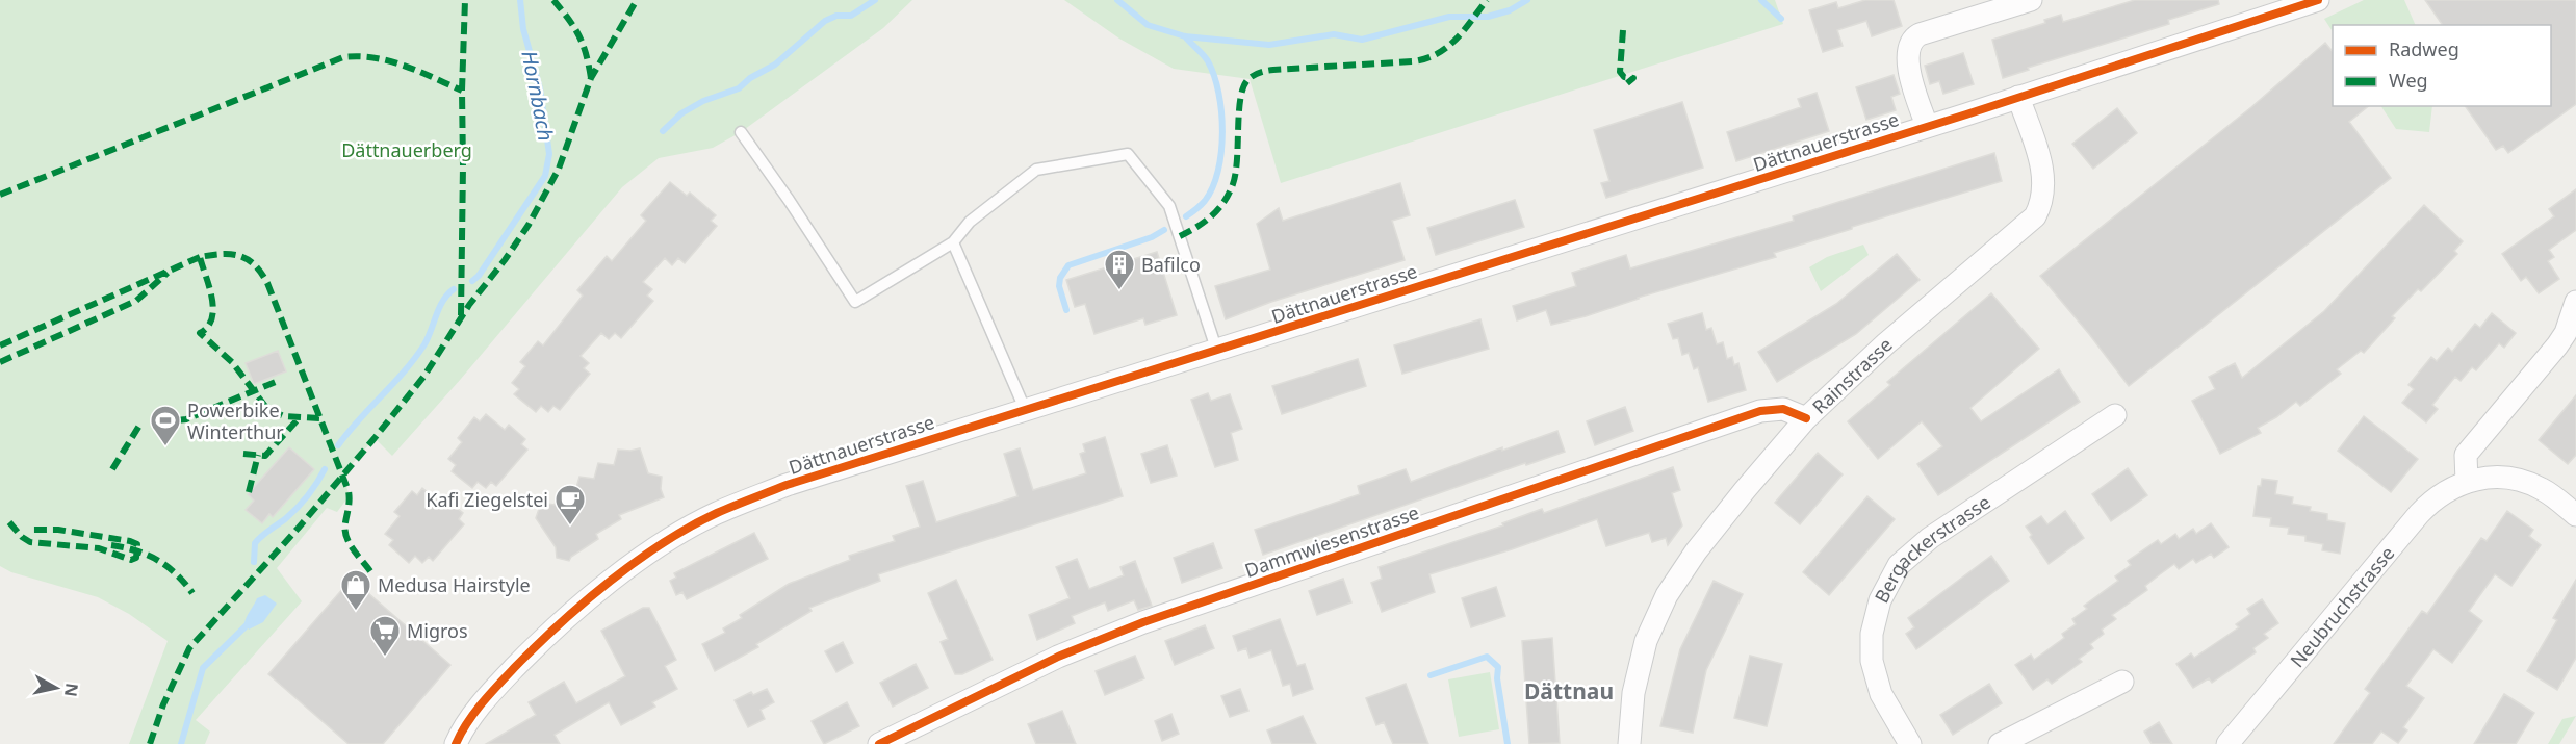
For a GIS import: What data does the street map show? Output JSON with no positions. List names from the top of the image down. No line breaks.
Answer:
{"streets":{"street":["Dättnauerstrasse","Rainstrasse","Dammwiesenstrasse","Bergackerstrasse","Neubruchstrasse"]},"crossings":[["Dättnauerstrasse","Rainstrasse"],["Rainstrasse","Dammwiesenstrasse"]],"districts":["Dättnau"],"water":["Hornbach"],"parks":["Dättnauerberg"],"places":{"building":["Bafilco"],"sports":["Powerbike Winterthur"],"cafe":["Kafi Ziegelstei"],"shop":["Medusa Hairstyle"],"supermarket":["Migros"]},"legend":["Radweg","Weg"],"north":"right"}
